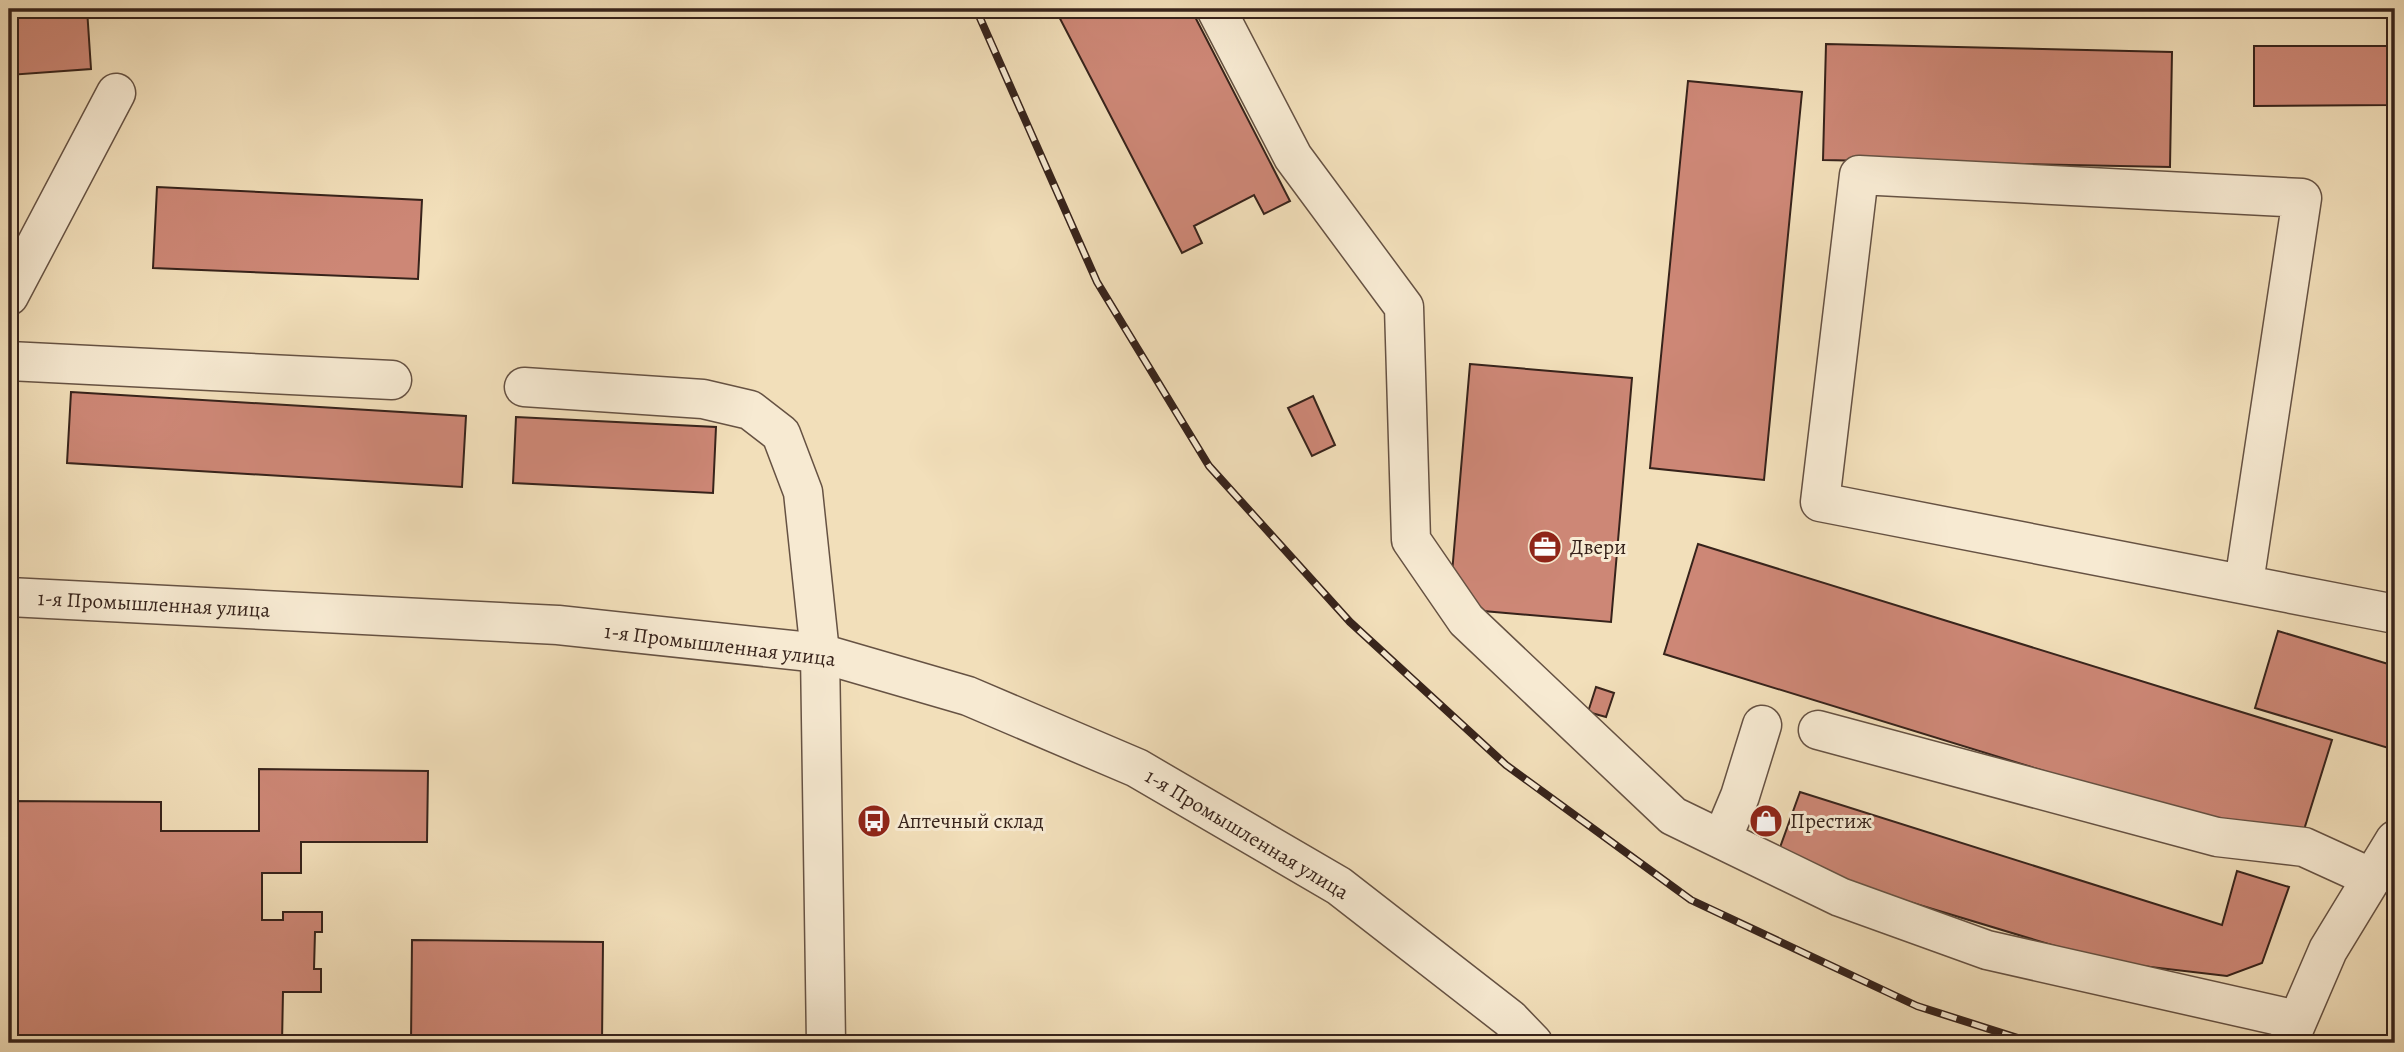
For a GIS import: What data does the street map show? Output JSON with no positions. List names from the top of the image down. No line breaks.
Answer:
{"streets":{"street":["1-я Промышленная улица"]},"places":{"office":["Двери"],"bus stop":["Аптечный склад"],"shop":["Престиж"]}}
